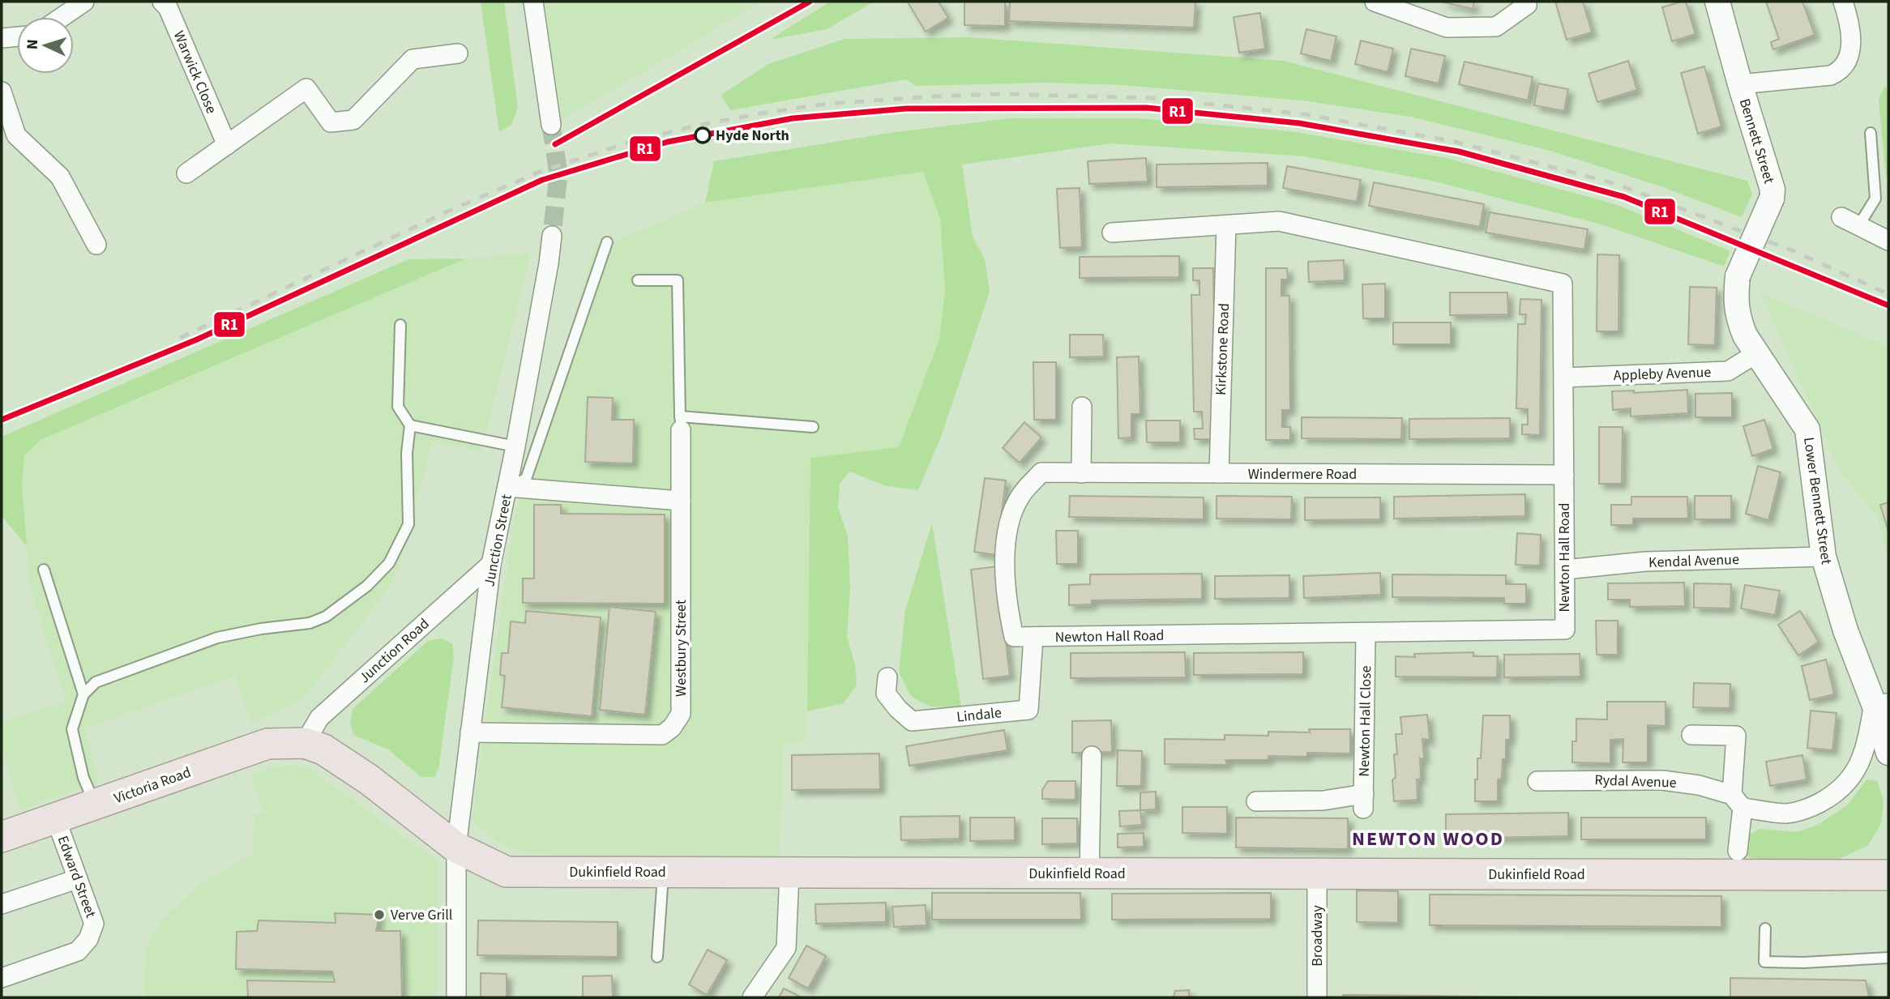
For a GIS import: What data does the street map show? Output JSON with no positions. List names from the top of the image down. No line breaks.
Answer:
{"streets":{"main road":["Victoria Road","Dukinfield Road"],"street":["Warwick Close","Bennett Street","Kirkstone Road","Appleby Avenue","Windermere Road","Lower Bennett Street","Junction Street","Newton Hall Road","Kendal Avenue","Westbury Street","Junction Road","Lindale","Newton Hall Close","Rydal Avenue","Edward Street","Broadway"]},"crossings":[["Bennett Street","Lower Bennett Street"],["Kirkstone Road","Windermere Road"],["Kirkstone Road","Newton Hall Road"],["Appleby Avenue","Lower Bennett Street"],["Appleby Avenue","Newton Hall Road"],["Windermere Road","Newton Hall Road"],["Lower Bennett Street","Kendal Avenue"],["Junction Street","Westbury Street"],["Junction Street","Junction Road"],["Junction Street","Dukinfield Road"],["Newton Hall Road","Kendal Avenue"],["Newton Hall Road","Lindale"],["Newton Hall Road","Newton Hall Close"],["Junction Road","Victoria Road"],["Junction Road","Dukinfield Road"],["Victoria Road","Dukinfield Road"],["Victoria Road","Edward Street"],["Dukinfield Road","Broadway"]],"districts":["NEWTON WOOD"],"places":["Hyde North","Verve Grill"],"lines":["transit line R1"],"north":"left"}
